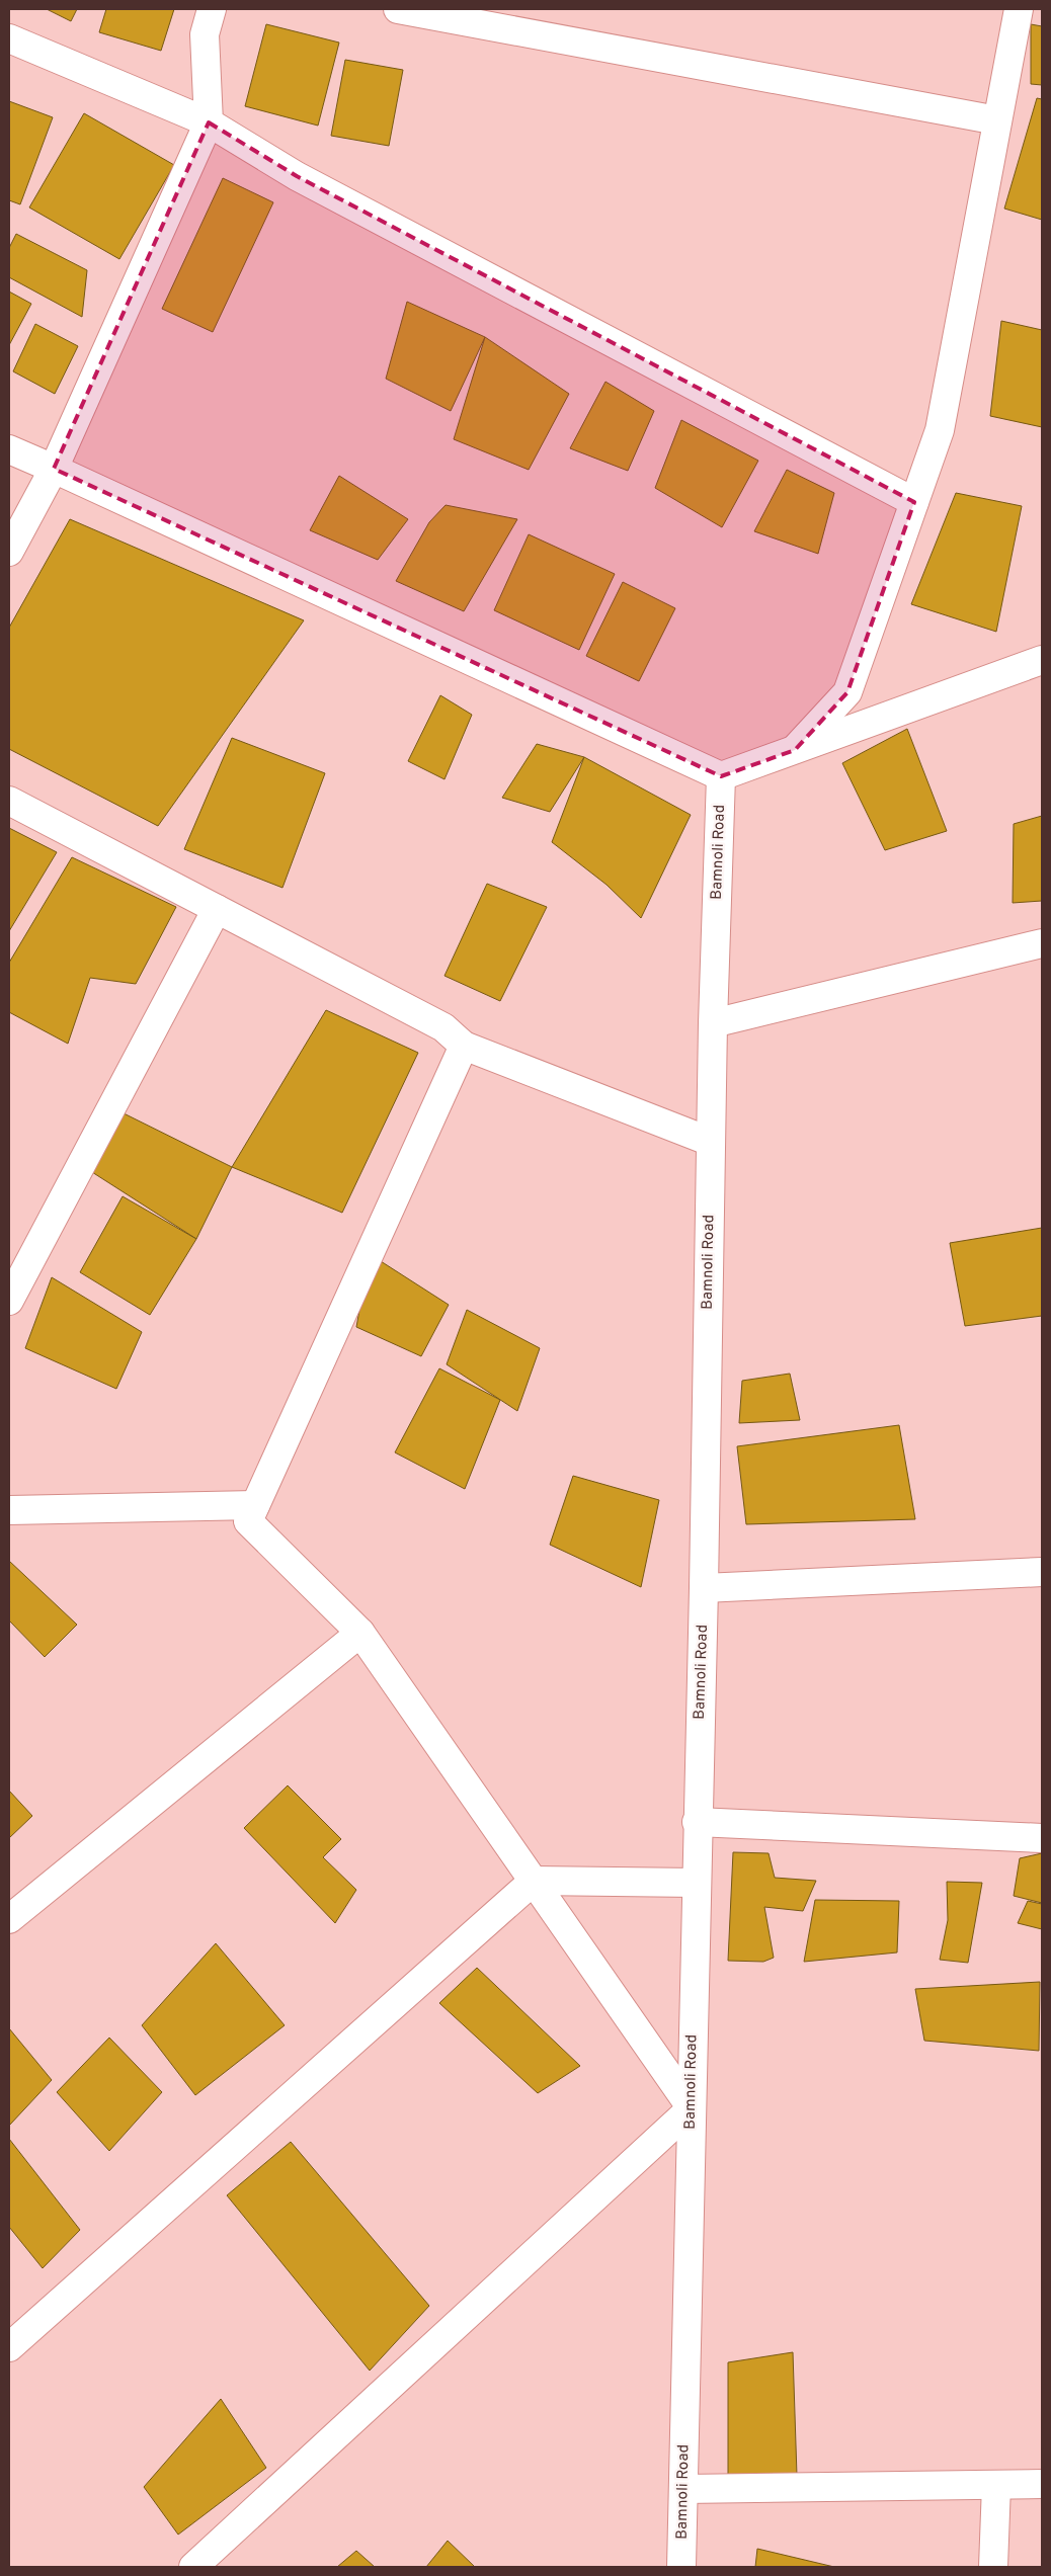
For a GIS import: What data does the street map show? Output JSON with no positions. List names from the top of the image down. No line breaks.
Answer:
{"streets":{"street":["Bamnoli Road"]}}
